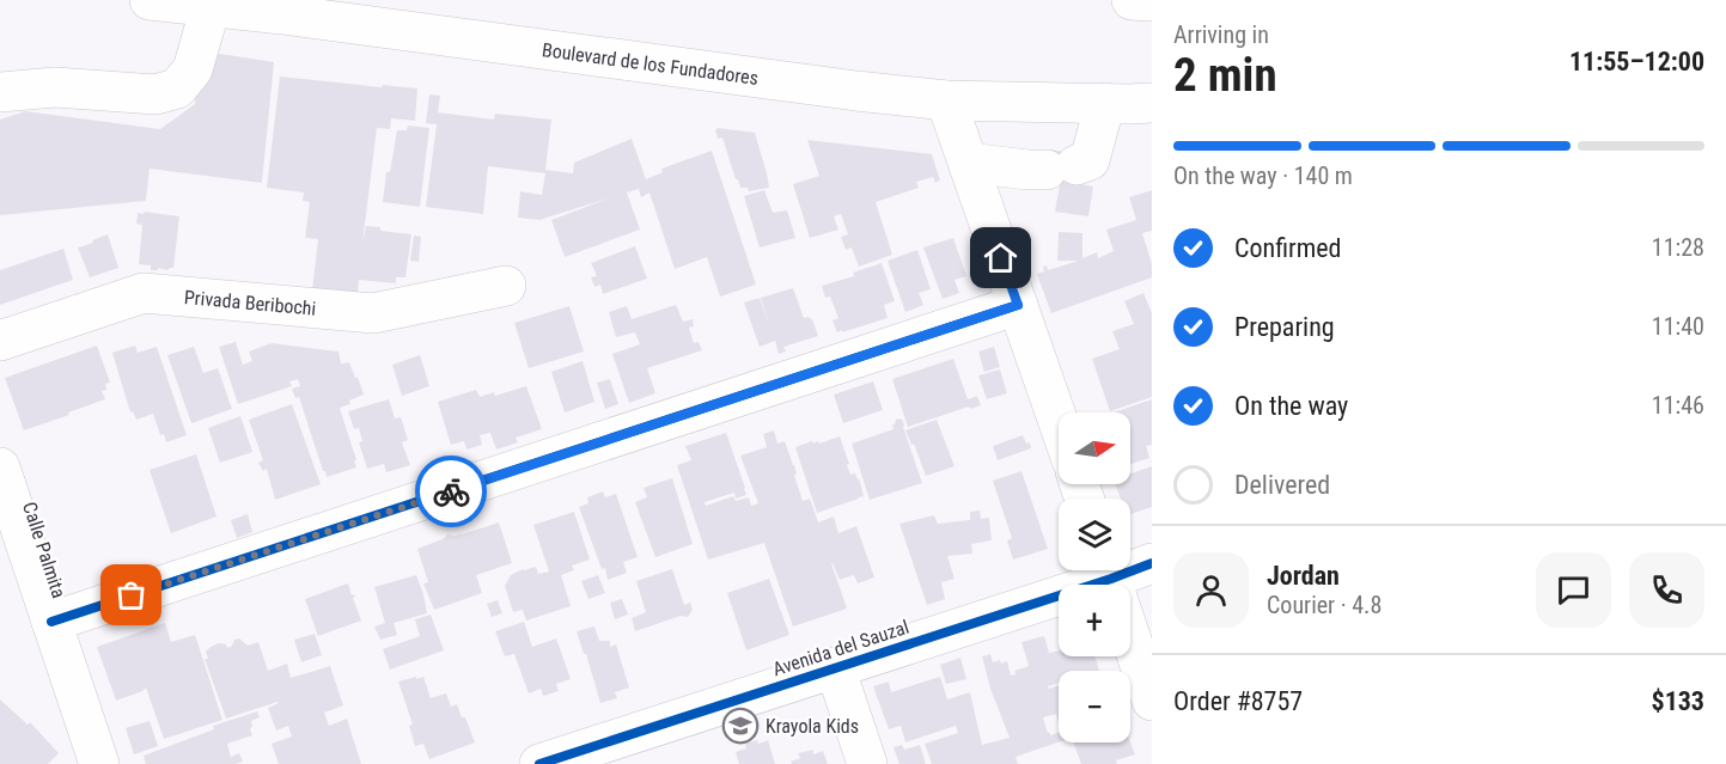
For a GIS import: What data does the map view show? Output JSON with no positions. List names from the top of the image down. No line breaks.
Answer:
{"streets":{"street":["Boulevard de los Fundadores","Privada Beribochi","Calle Palmita","Avenida del Sauzal"]},"places":{"school or university":["Krayola Kids"]},"north":"right","page":{"heading":["2 min","Arriving in","11:55–12:00"],"panel":["Jordan","Courier · 4.8","Order #8757","$133"],"bar":"On the way · 140 m","list":[["Confirmed","11:28"],["Preparing","11:40"],["On the way","11:46"],"Delivered"],"map_buttons":["+","−"]}}
